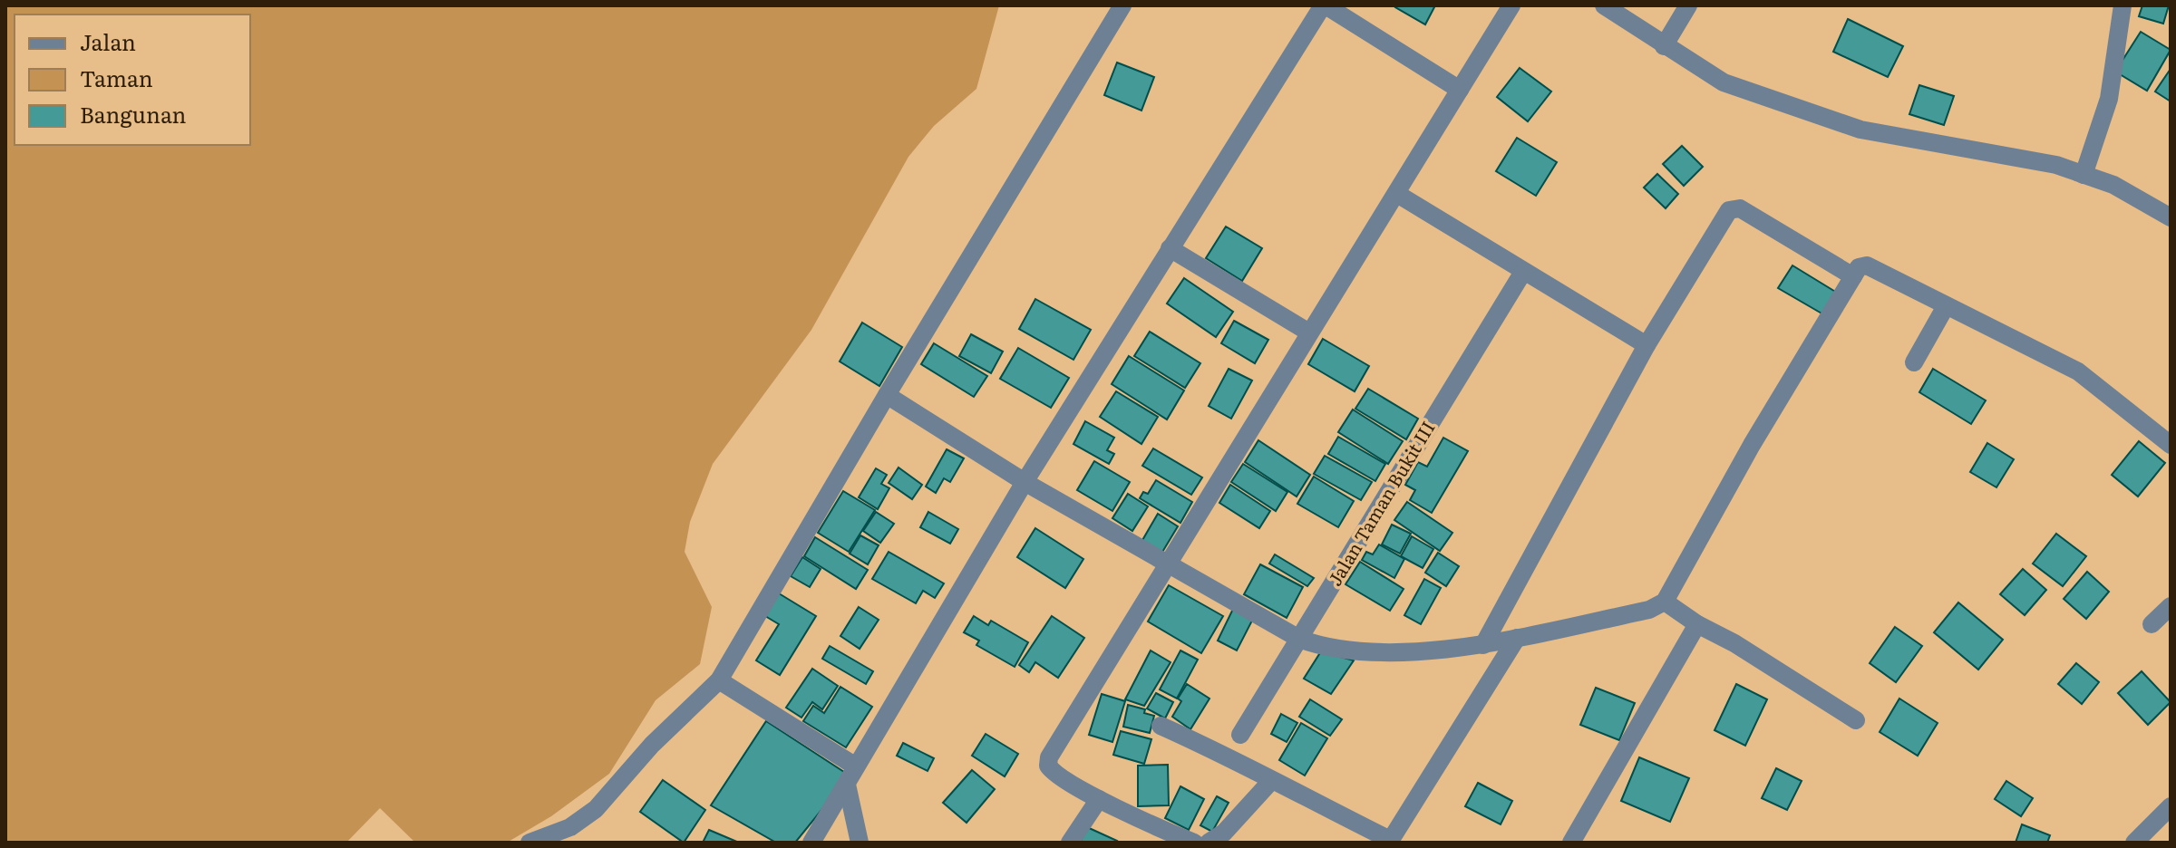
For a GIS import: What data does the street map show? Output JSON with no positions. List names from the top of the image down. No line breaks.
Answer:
{"streets":{"street":["Jalan Taman Bukit III"]},"legend":["Jalan","Taman","Bangunan"]}
